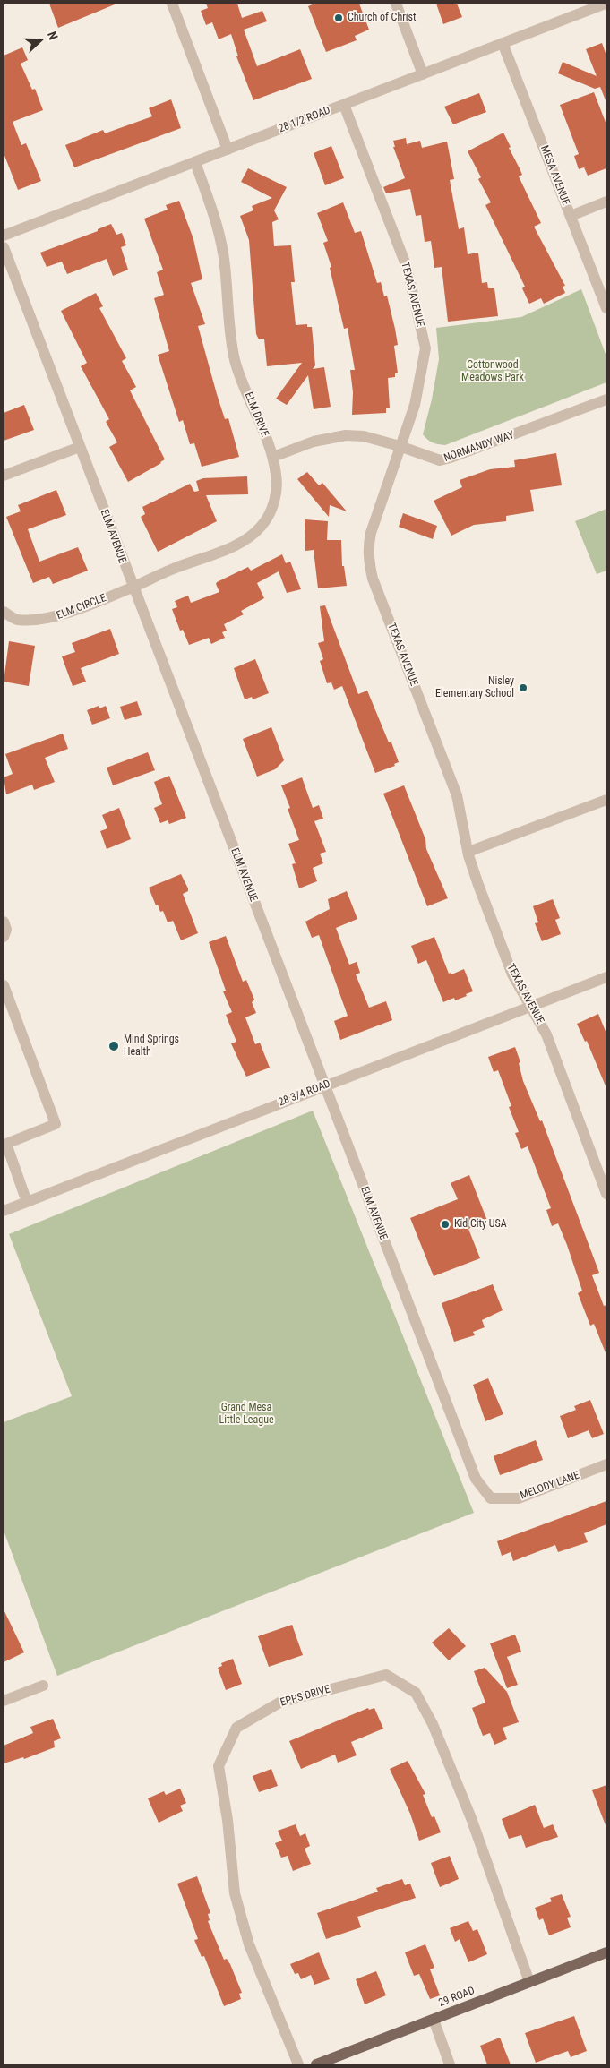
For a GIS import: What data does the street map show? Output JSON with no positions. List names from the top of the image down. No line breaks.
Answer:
{"streets":{"main road":["29 ROAD"],"street":["28 1/2 ROAD","MESA AVENUE","TEXAS AVENUE","ELM DRIVE","NORMANDY WAY","ELM AVENUE","ELM CIRCLE","28 3/4 ROAD","MELODY LANE","EPPS DRIVE"]},"crossings":[["28 1/2 ROAD","MESA AVENUE"],["28 1/2 ROAD","TEXAS AVENUE"],["28 1/2 ROAD","ELM DRIVE"],["TEXAS AVENUE","NORMANDY WAY"],["TEXAS AVENUE","28 3/4 ROAD"],["ELM DRIVE","NORMANDY WAY"],["ELM DRIVE","ELM AVENUE"],["ELM DRIVE","ELM CIRCLE"],["ELM AVENUE","ELM CIRCLE"],["ELM AVENUE","28 3/4 ROAD"],["ELM AVENUE","MELODY LANE"],["EPPS DRIVE","29 ROAD"]],"parks":["Cottonwood Meadows Park","Grand Mesa Little League"],"places":["Church of Christ","Nisley Elementary School","Mind Springs Health","Kid City USA"],"north":"right"}
